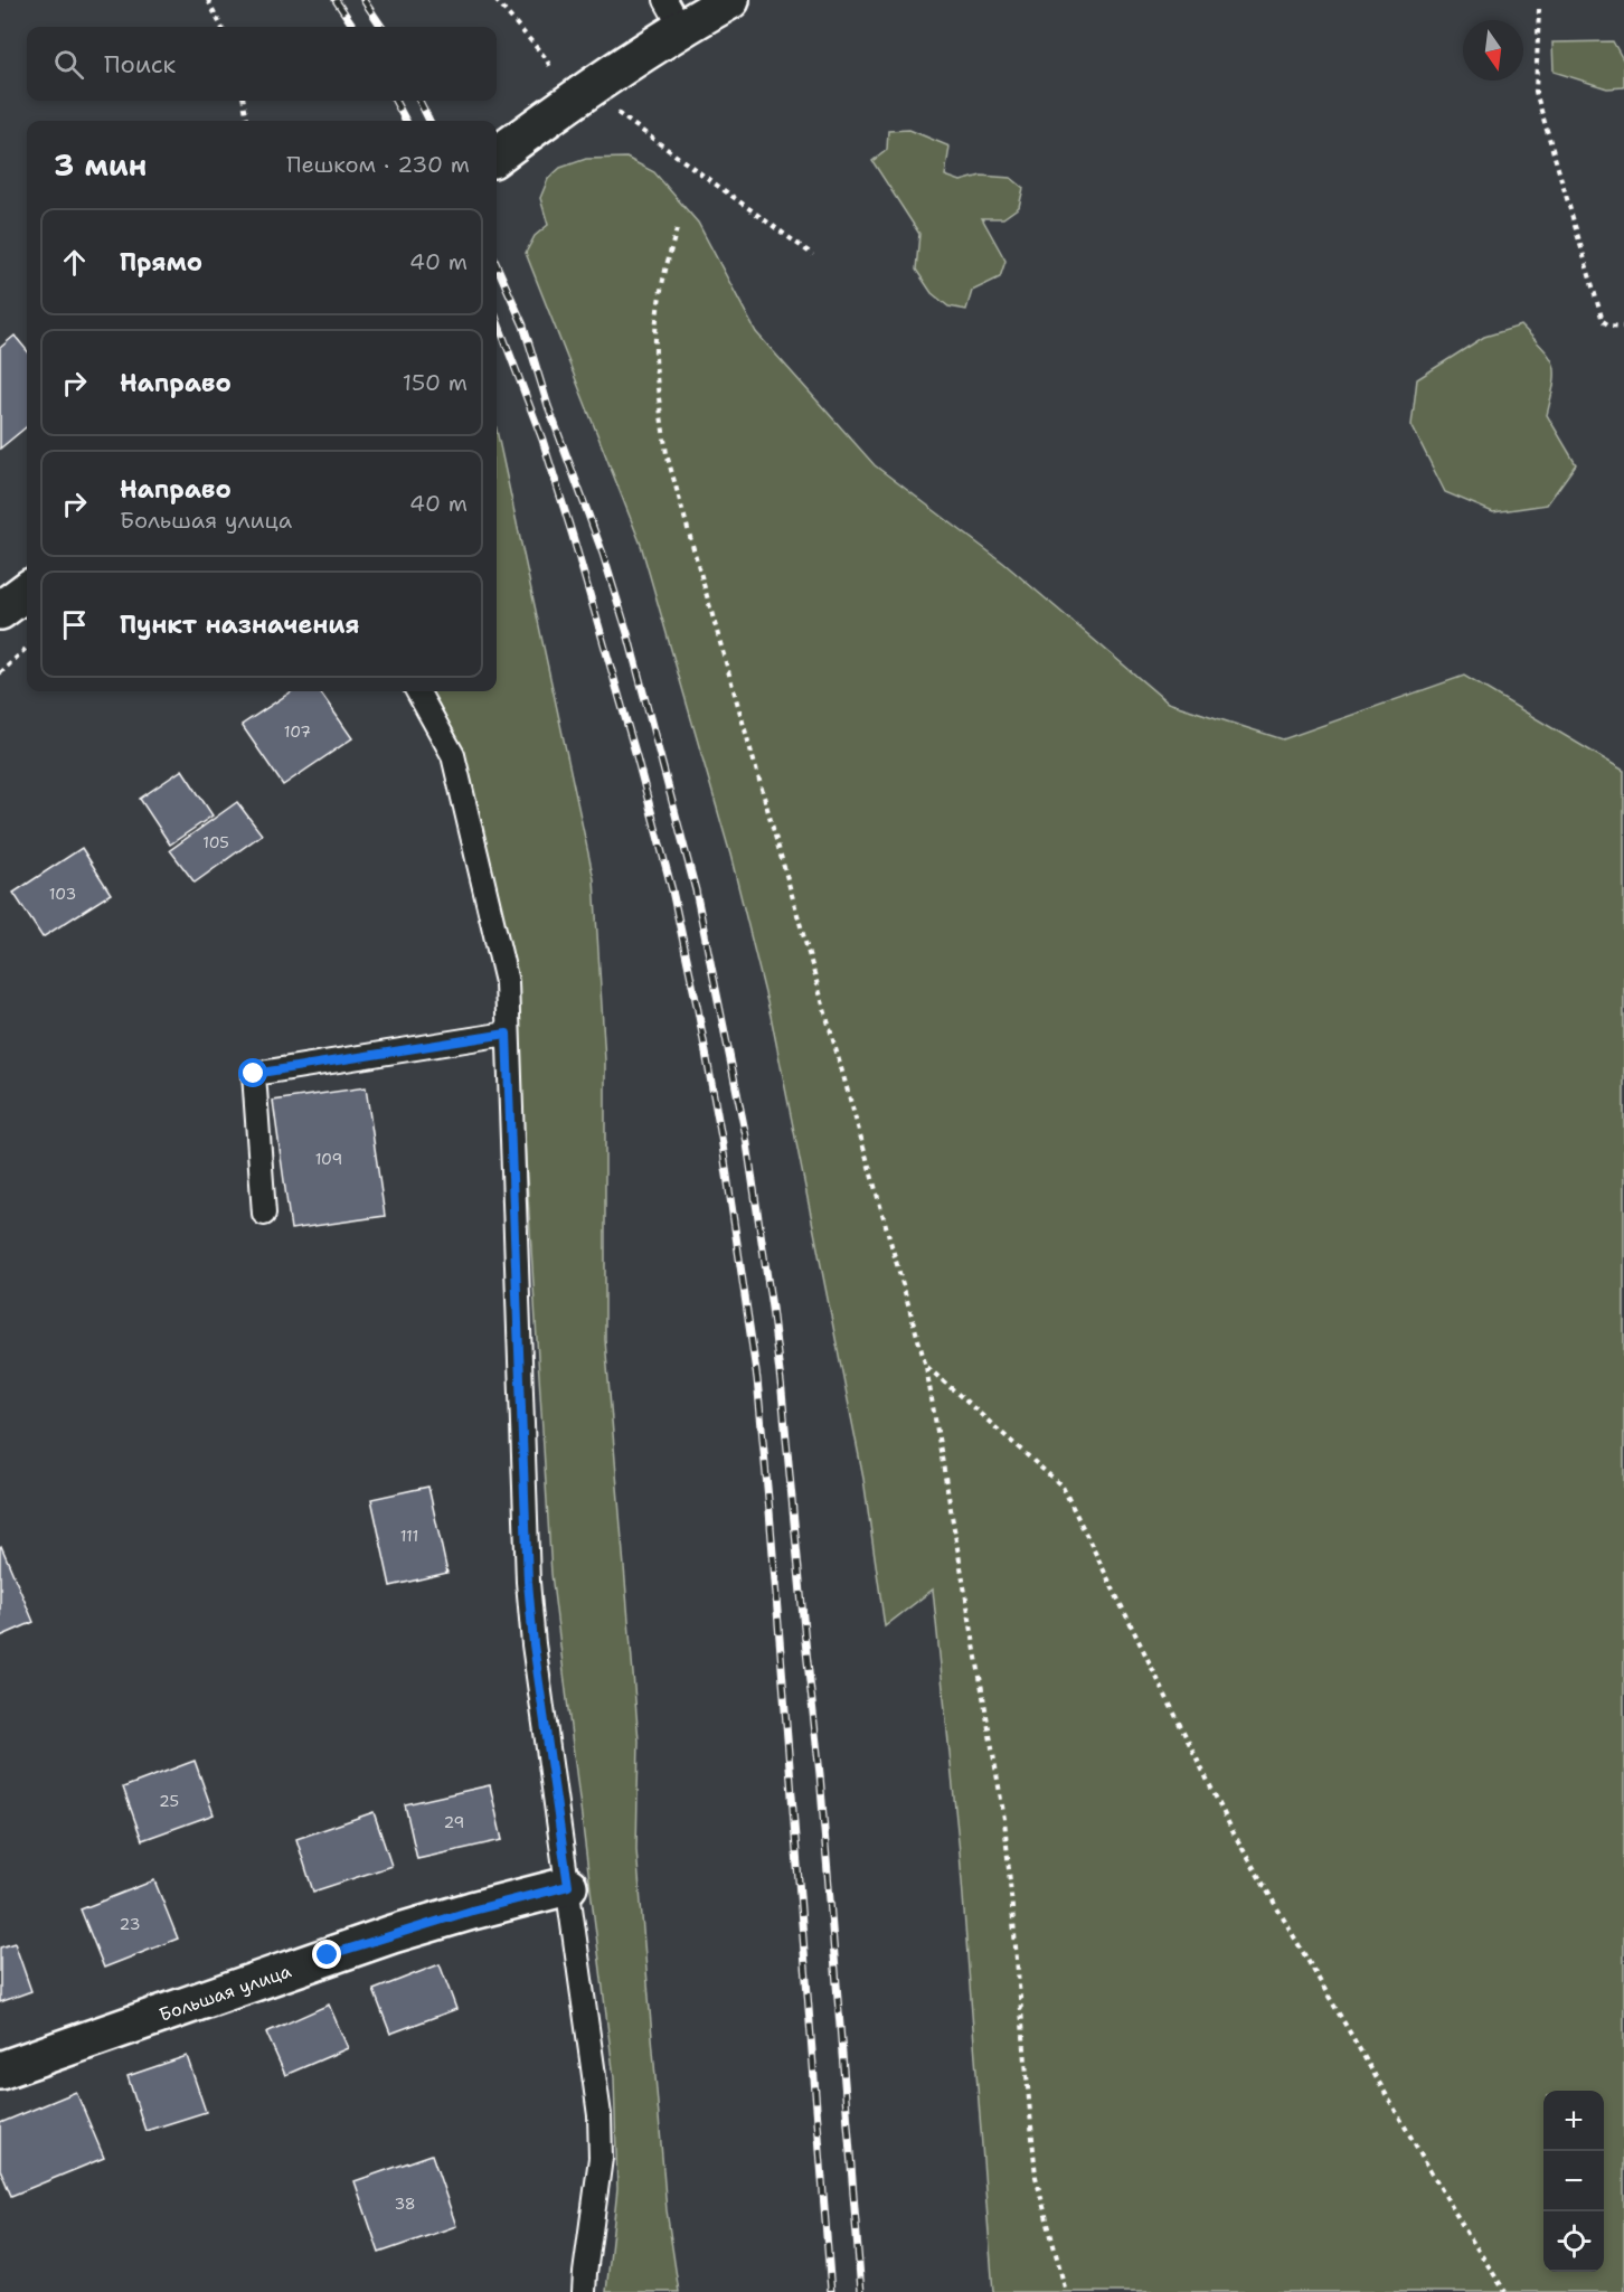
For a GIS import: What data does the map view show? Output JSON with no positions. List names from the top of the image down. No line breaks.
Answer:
{"streets":{"street":["Большая улица"]},"house_numbers":["107","105","103","109","111","25","29","23","38"],"north":"bottom","page":{"search":"Поиск","heading":["3 мин","Пешком · 230 m"],"list":[["Прямо","40 m"],["Направо","150 m"],["Направо","Большая улица","40 m"],"Пункт назначения"],"map_buttons":["+","−"]}}
